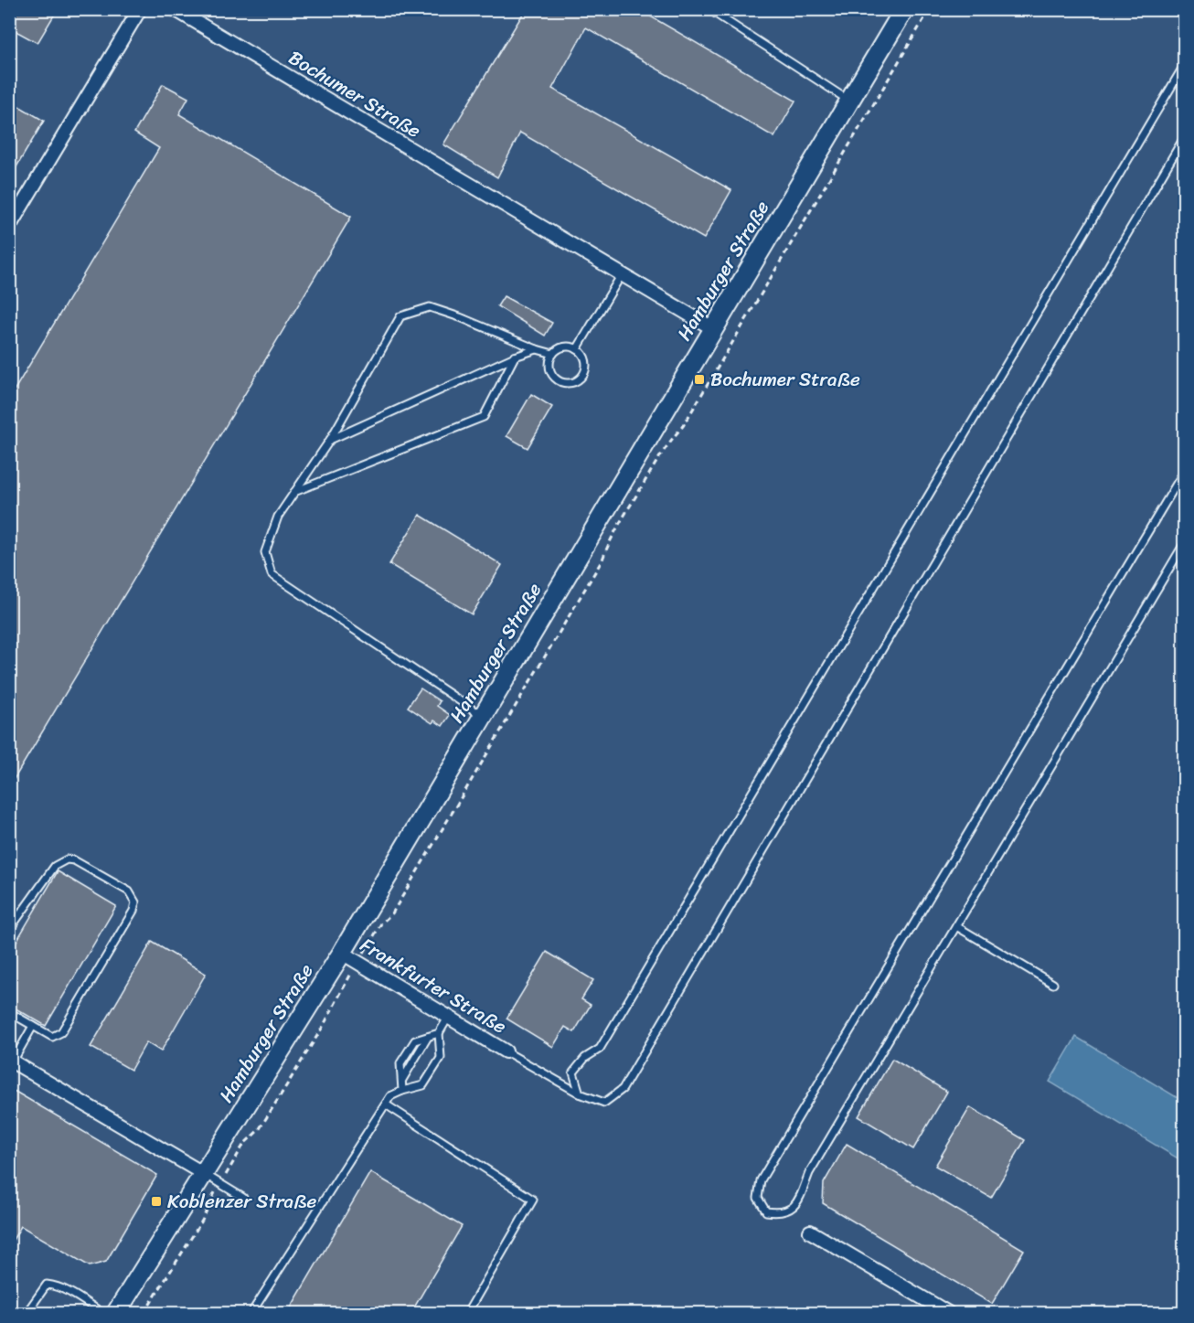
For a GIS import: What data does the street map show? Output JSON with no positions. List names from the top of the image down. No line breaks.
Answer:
{"streets":{"street":["Bochumer Straße","Hamburger Straße","Frankfurter Straße"]},"crossings":[["Bochumer Straße","Hamburger Straße"],["Hamburger Straße","Frankfurter Straße"]],"places":{"transit":["Bochumer Straße","Koblenzer Straße"]}}
